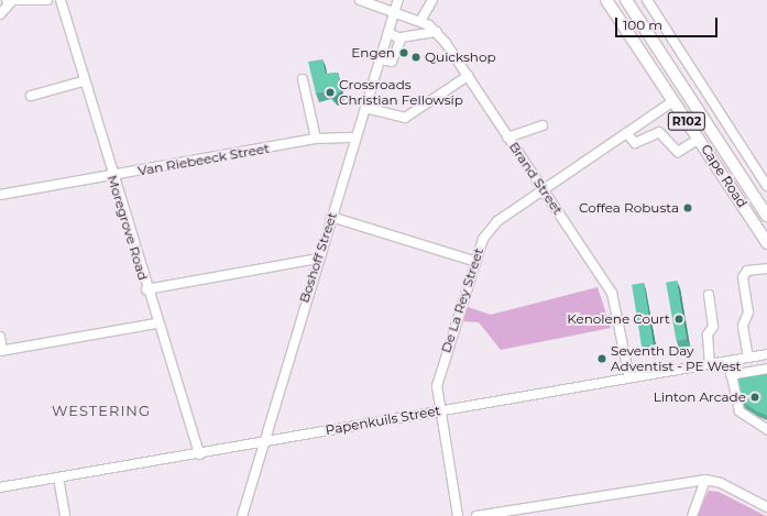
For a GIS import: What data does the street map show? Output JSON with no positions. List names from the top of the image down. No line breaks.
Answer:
{"streets":{"main road":["R102","Cape Road"],"street":["Van Riebeeck Street","Brand Street","Moregrove Road","Boshoff Street","De La Rey Street","Papenkuils Street"]},"crossings":[["Van Riebeeck Street","Moregrove Road"],["Van Riebeeck Street","Boshoff Street"],["Cape Road","De La Rey Street"],["Brand Street","Boshoff Street"],["Brand Street","De La Rey Street"],["Brand Street","Papenkuils Street"],["Moregrove Road","Papenkuils Street"],["Boshoff Street","Papenkuils Street"],["De La Rey Street","Papenkuils Street"]],"districts":["WESTERING"],"places":["Engen","Quickshop","Crossroads Christian Fellowsip","Coffea Robusta","Kenolene Court","Seventh Day Adventist - PE West","Linton Arcade"],"scale_bar":"100 m"}
